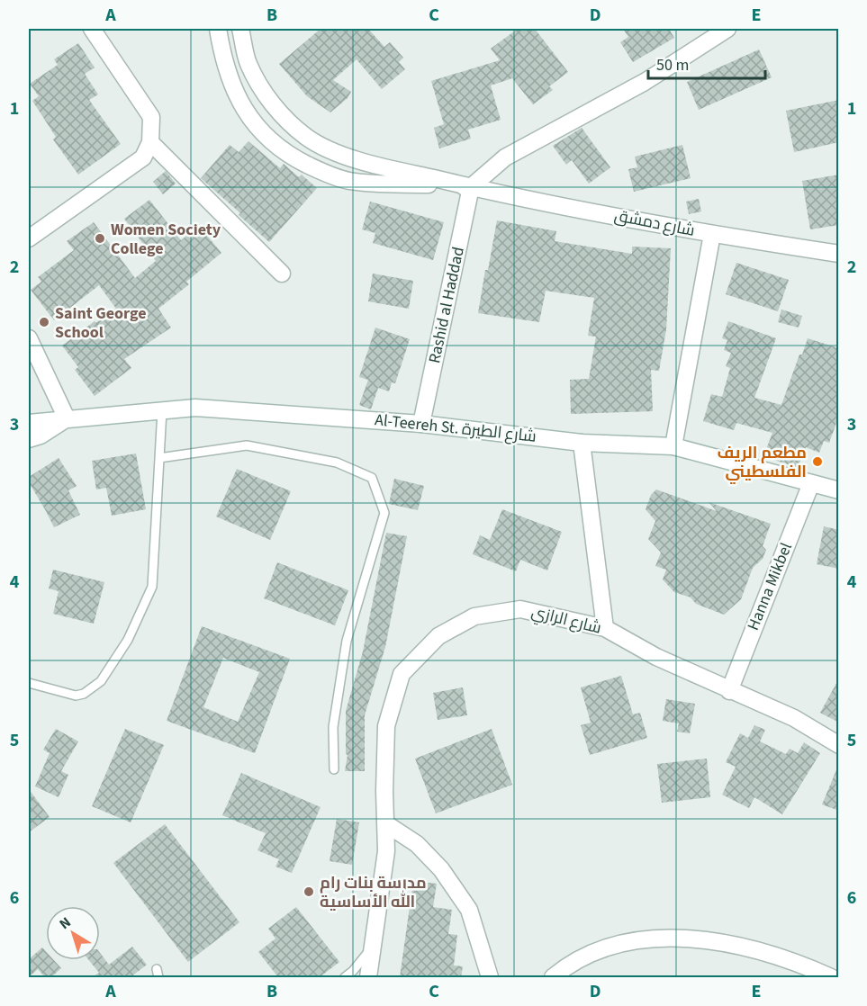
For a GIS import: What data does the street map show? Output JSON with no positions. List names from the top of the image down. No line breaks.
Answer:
{"streets":{"street":["شارع دمشق","Rashid al Haddad","Al-Teereh St. شارع الطيرة","Hanna Mikbel","شارع الرازي"]},"crossings":[["شارع دمشق","Rashid al Haddad"],["Rashid al Haddad","Al-Teereh St. شارع الطيرة"],["Al-Teereh St. شارع الطيرة","Hanna Mikbel"],["Hanna Mikbel","شارع الرازي"]],"places":["Women Society College","Saint George School","مطعم الريف الفلسطيني","مدرسة بنات رام الله الأساسية"],"scale_bar":"50 m","north":"top left","grid":{"columns":["A","B","C","D","E"],"rows":["1","2","3","4","5","6"]}}
